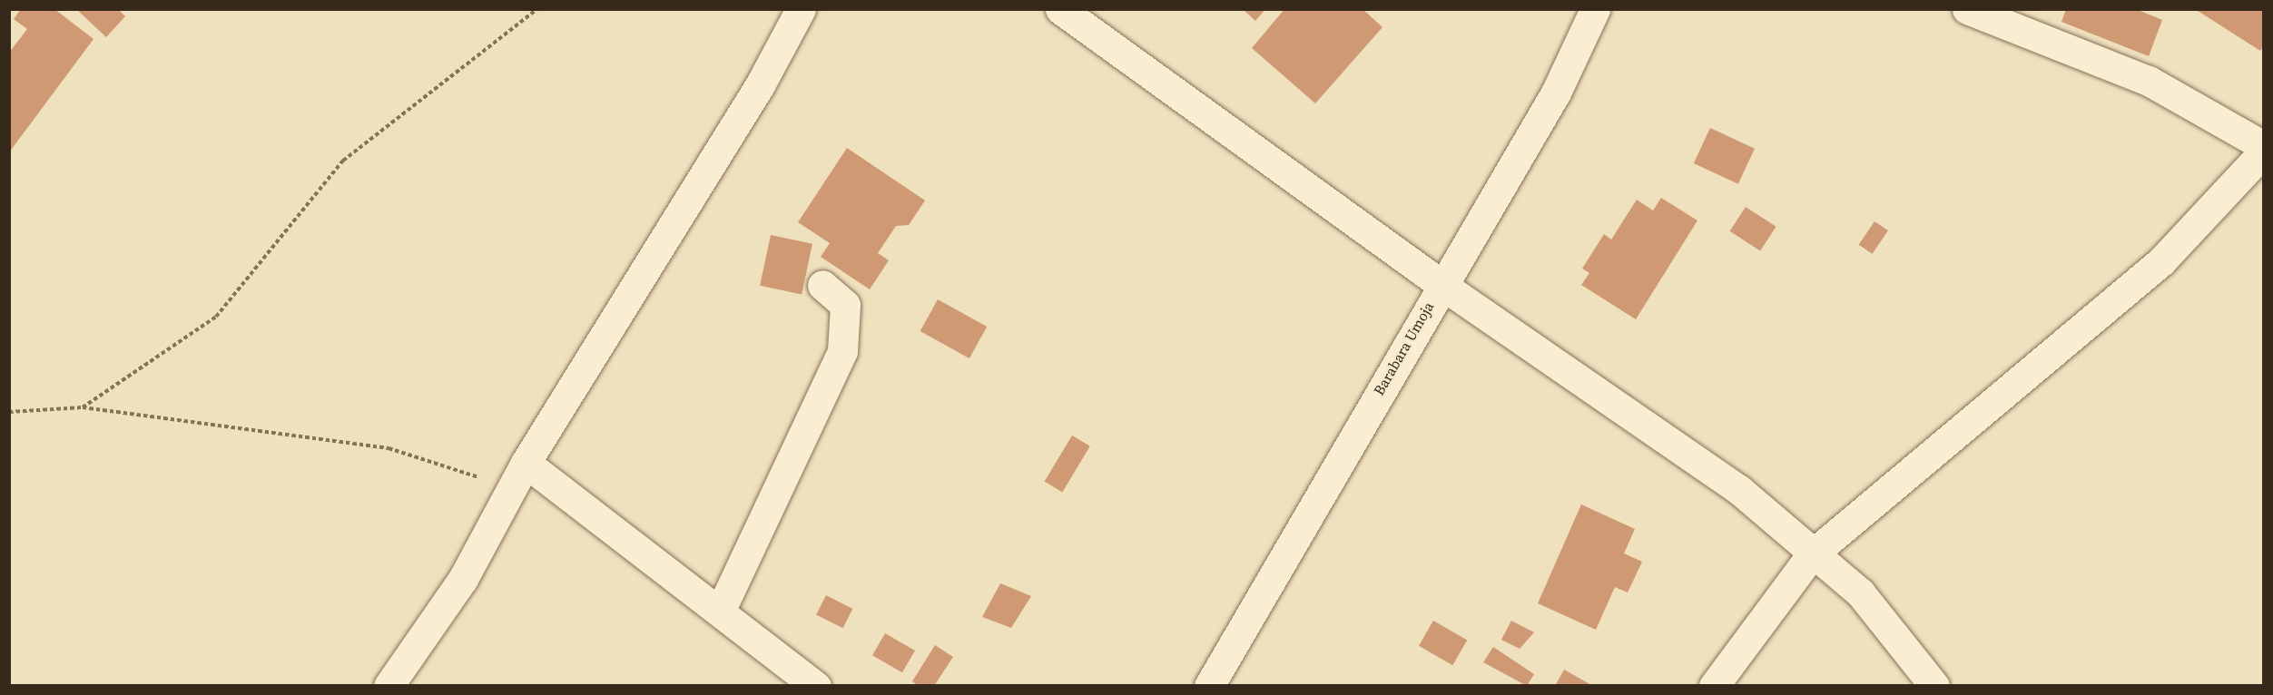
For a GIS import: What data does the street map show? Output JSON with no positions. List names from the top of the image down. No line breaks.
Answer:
{"streets":{"street":["Barabara Umoja"]}}
